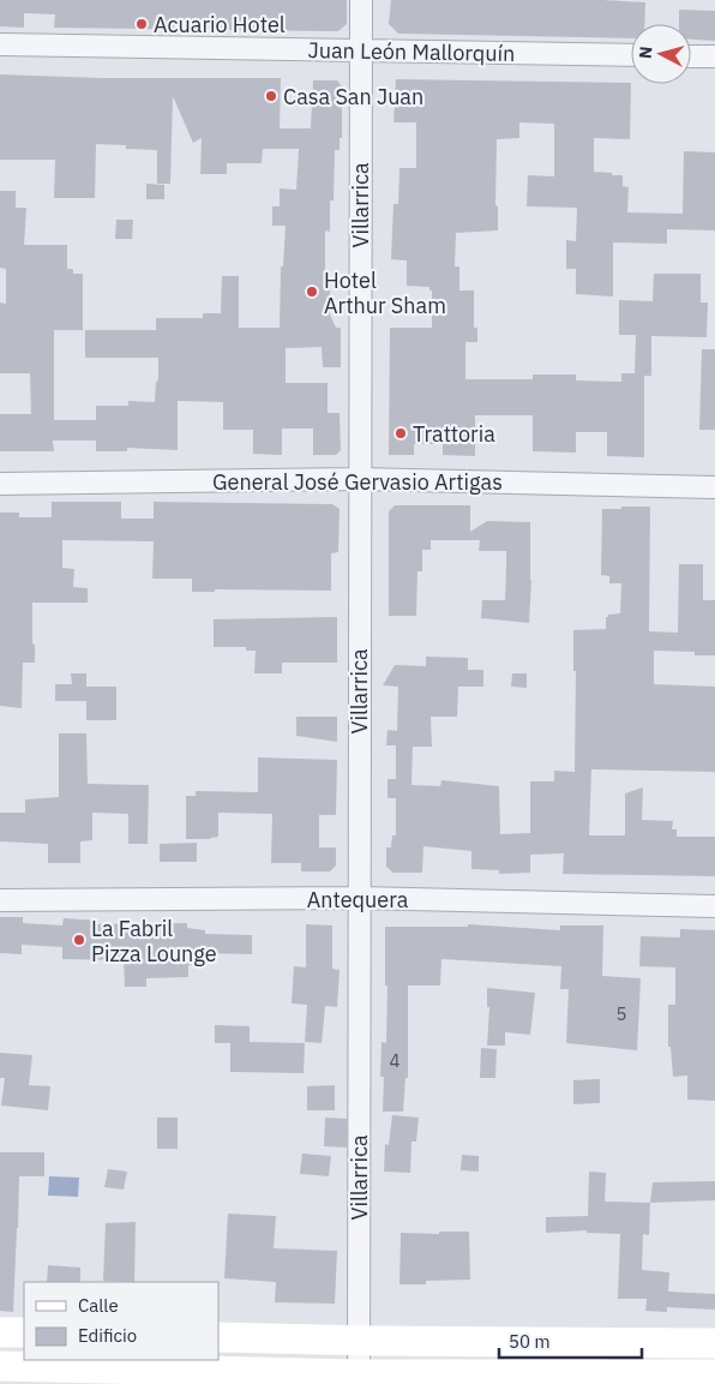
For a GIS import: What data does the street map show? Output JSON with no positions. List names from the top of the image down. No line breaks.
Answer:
{"streets":{"street":["Juan León Mallorquín","Villarrica","General José Gervasio Artigas","Antequera"]},"crossings":[["Juan León Mallorquín","Villarrica"],["Villarrica","General José Gervasio Artigas"],["Villarrica","Antequera"]],"places":["Acuario Hotel","Casa San Juan","Hotel Arthur Sham","Trattoria","La Fabril Pizza Lounge"],"house_numbers":["5","4"],"legend":["Calle","Edificio"],"scale_bar":"50 m","north":"left"}
